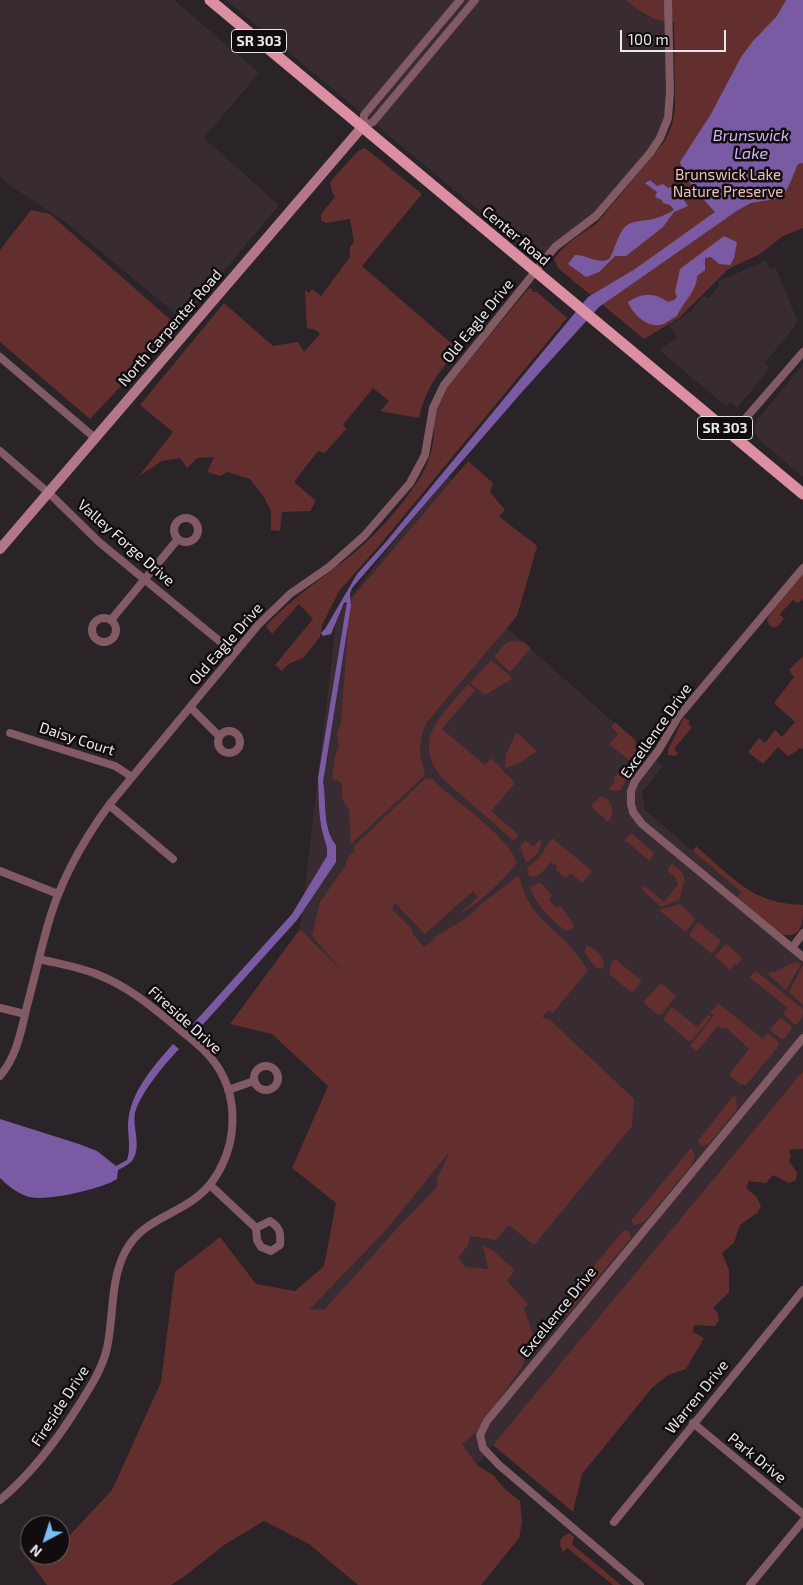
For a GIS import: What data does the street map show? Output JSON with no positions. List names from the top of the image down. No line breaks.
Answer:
{"streets":{"main road":["SR 303","Center Road"],"street":["Old Eagle Drive","North Carpenter Road","Valley Forge Drive","Excellence Drive","Daisy Court","Fireside Drive","Warren Drive","Park Drive"]},"crossings":[["Center Road","Old Eagle Drive"],["Center Road","North Carpenter Road"],["Old Eagle Drive","Valley Forge Drive"],["Old Eagle Drive","Daisy Court"],["Old Eagle Drive","Fireside Drive"],["North Carpenter Road","Valley Forge Drive"],["Warren Drive","Park Drive"]],"water":["Brunswick Lake"],"parks":["Brunswick Lake Nature Preserve"],"scale_bar":"100 m","north":"bottom left"}
